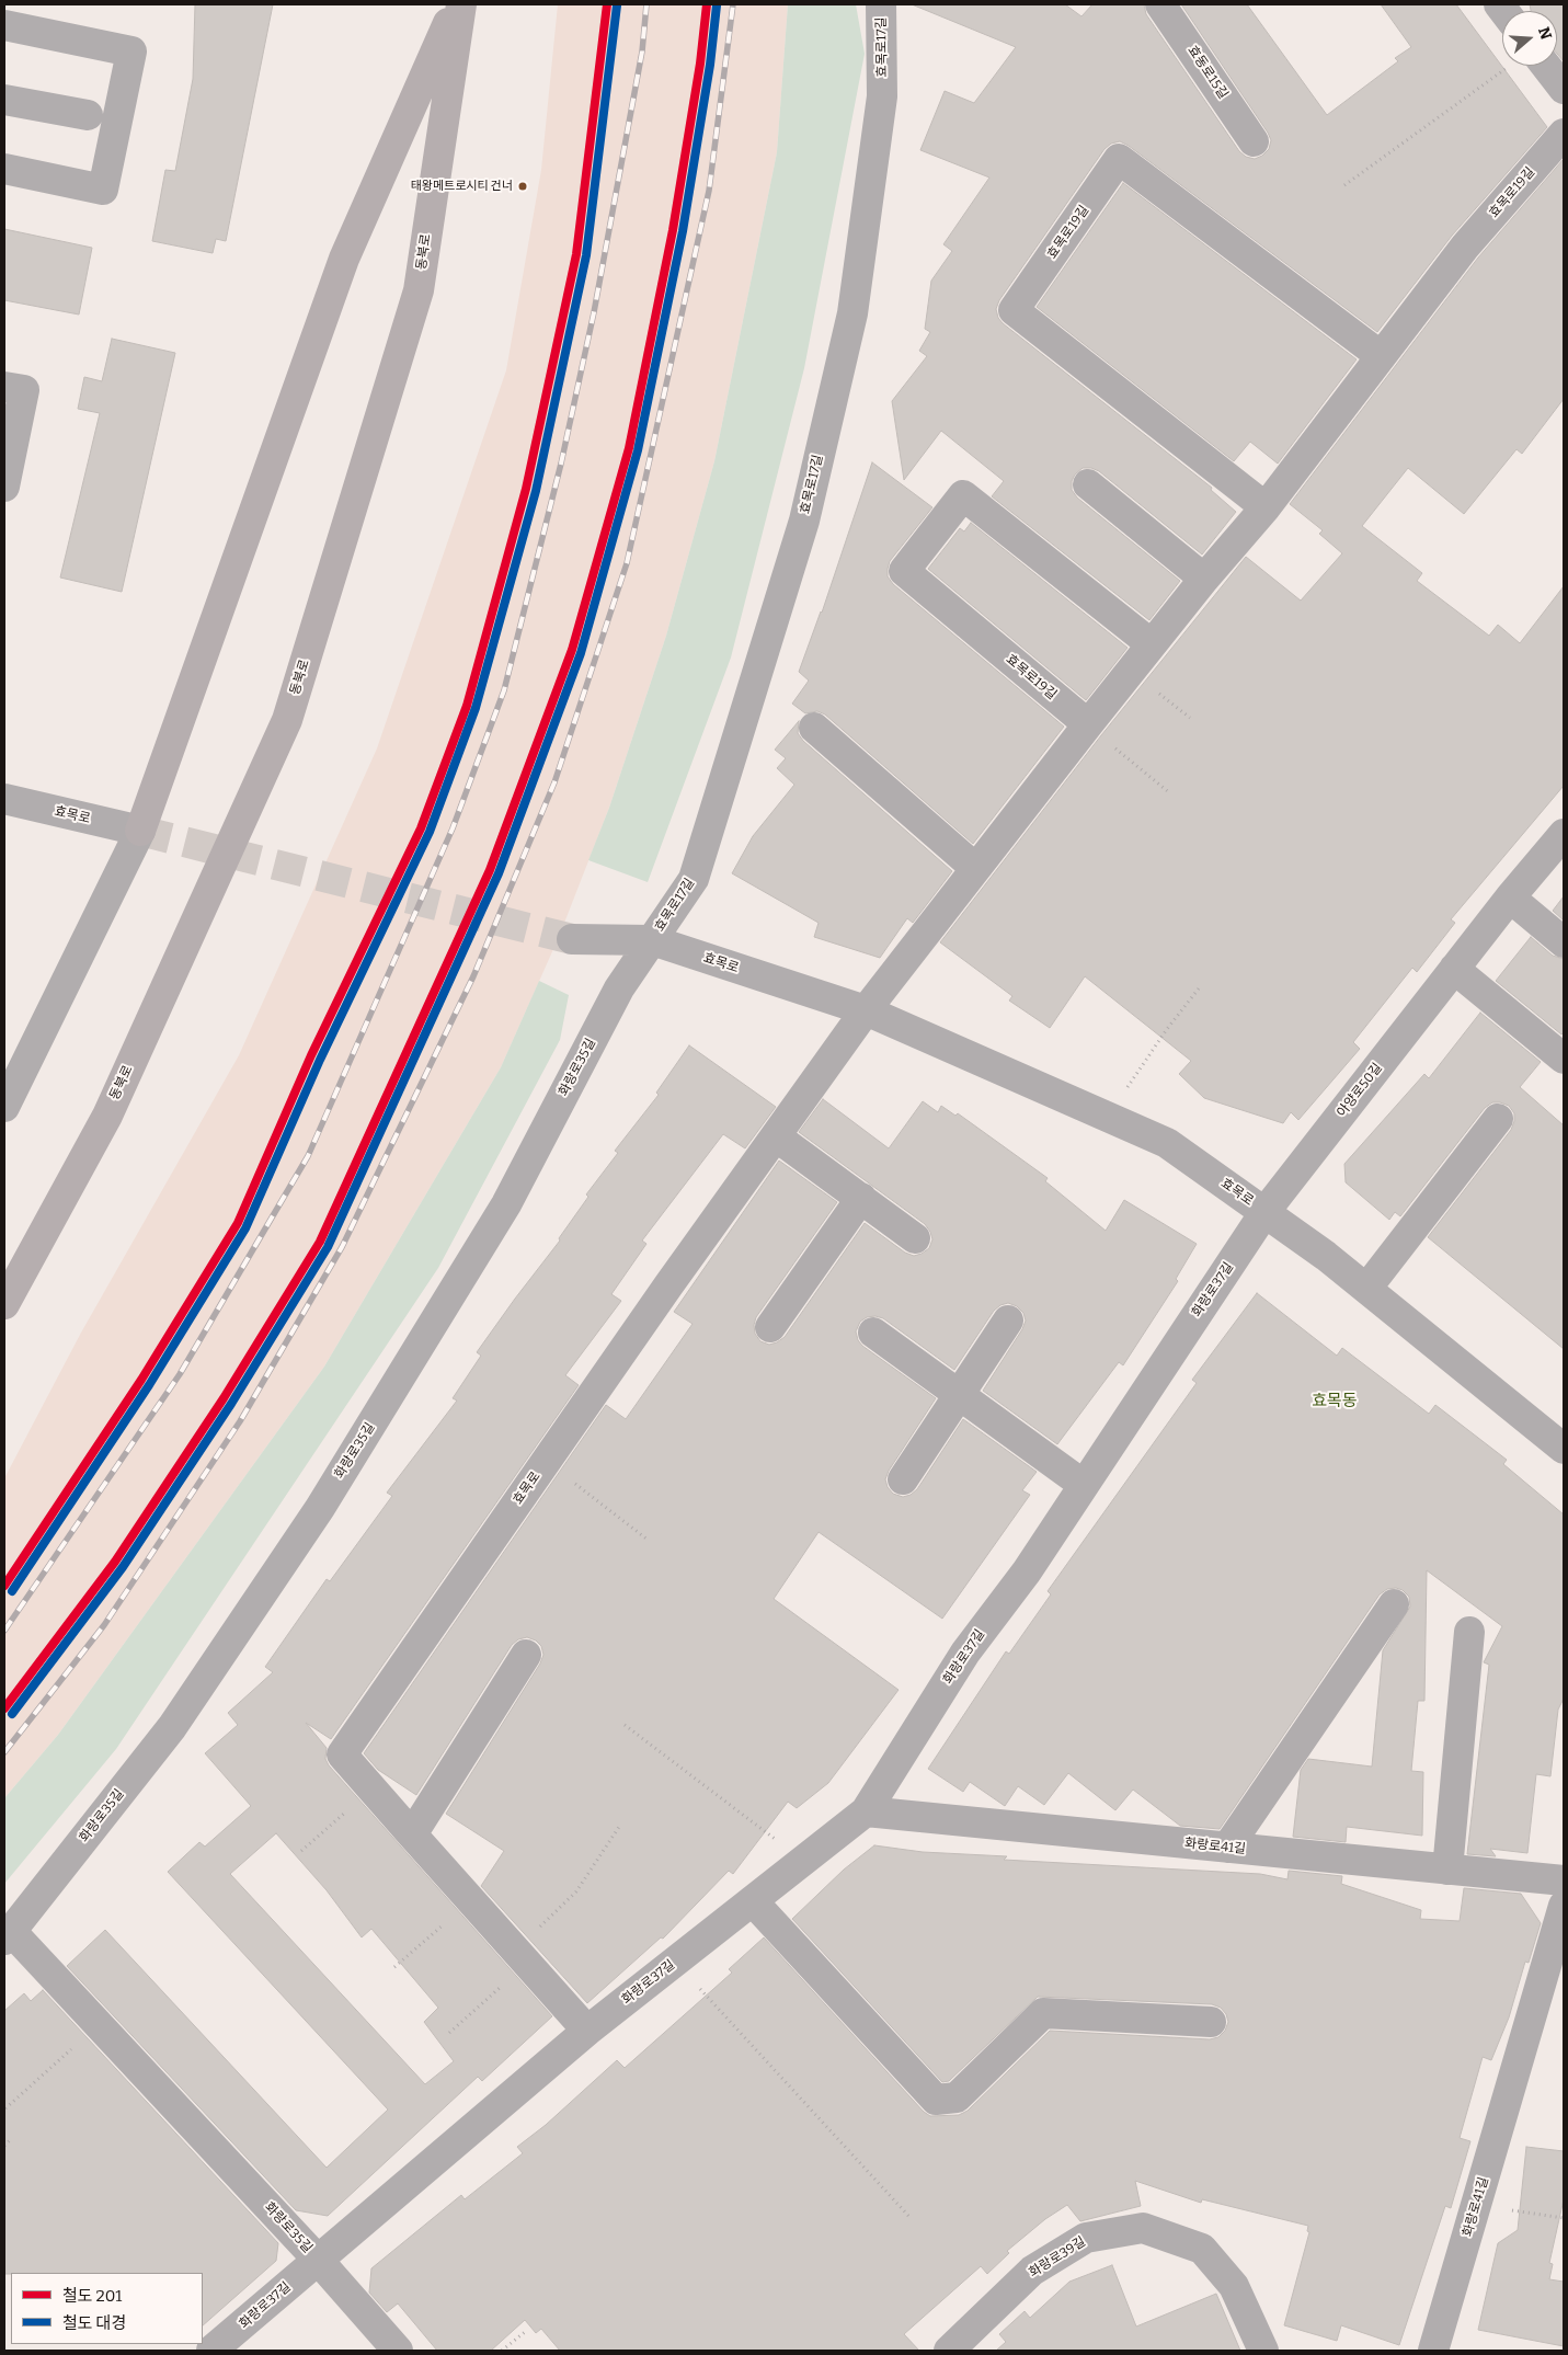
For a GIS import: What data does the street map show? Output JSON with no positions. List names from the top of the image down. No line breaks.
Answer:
{"streets":{"main road":["동북로"],"street":["효목로17길","효동로15길","효목로19길","효목로","화랑로35길","아양로50길","화랑로37길","화랑로41길","화랑로39길"]},"crossings":[["효목로17길","효목로"],["효목로17길","화랑로35길"],["효목로19길","효목로"],["효목로","화랑로35길"],["효목로","아양로50길"],["효목로","화랑로37길"],["화랑로35길","화랑로37길"],["아양로50길","화랑로37길"],["화랑로37길","화랑로41길"]],"districts":["효목동"],"places":["태왕메트로시티 건너"],"lines":["rail line 201","rail line 대경"],"legend":["철도 201","철도 대경"],"north":"right"}
